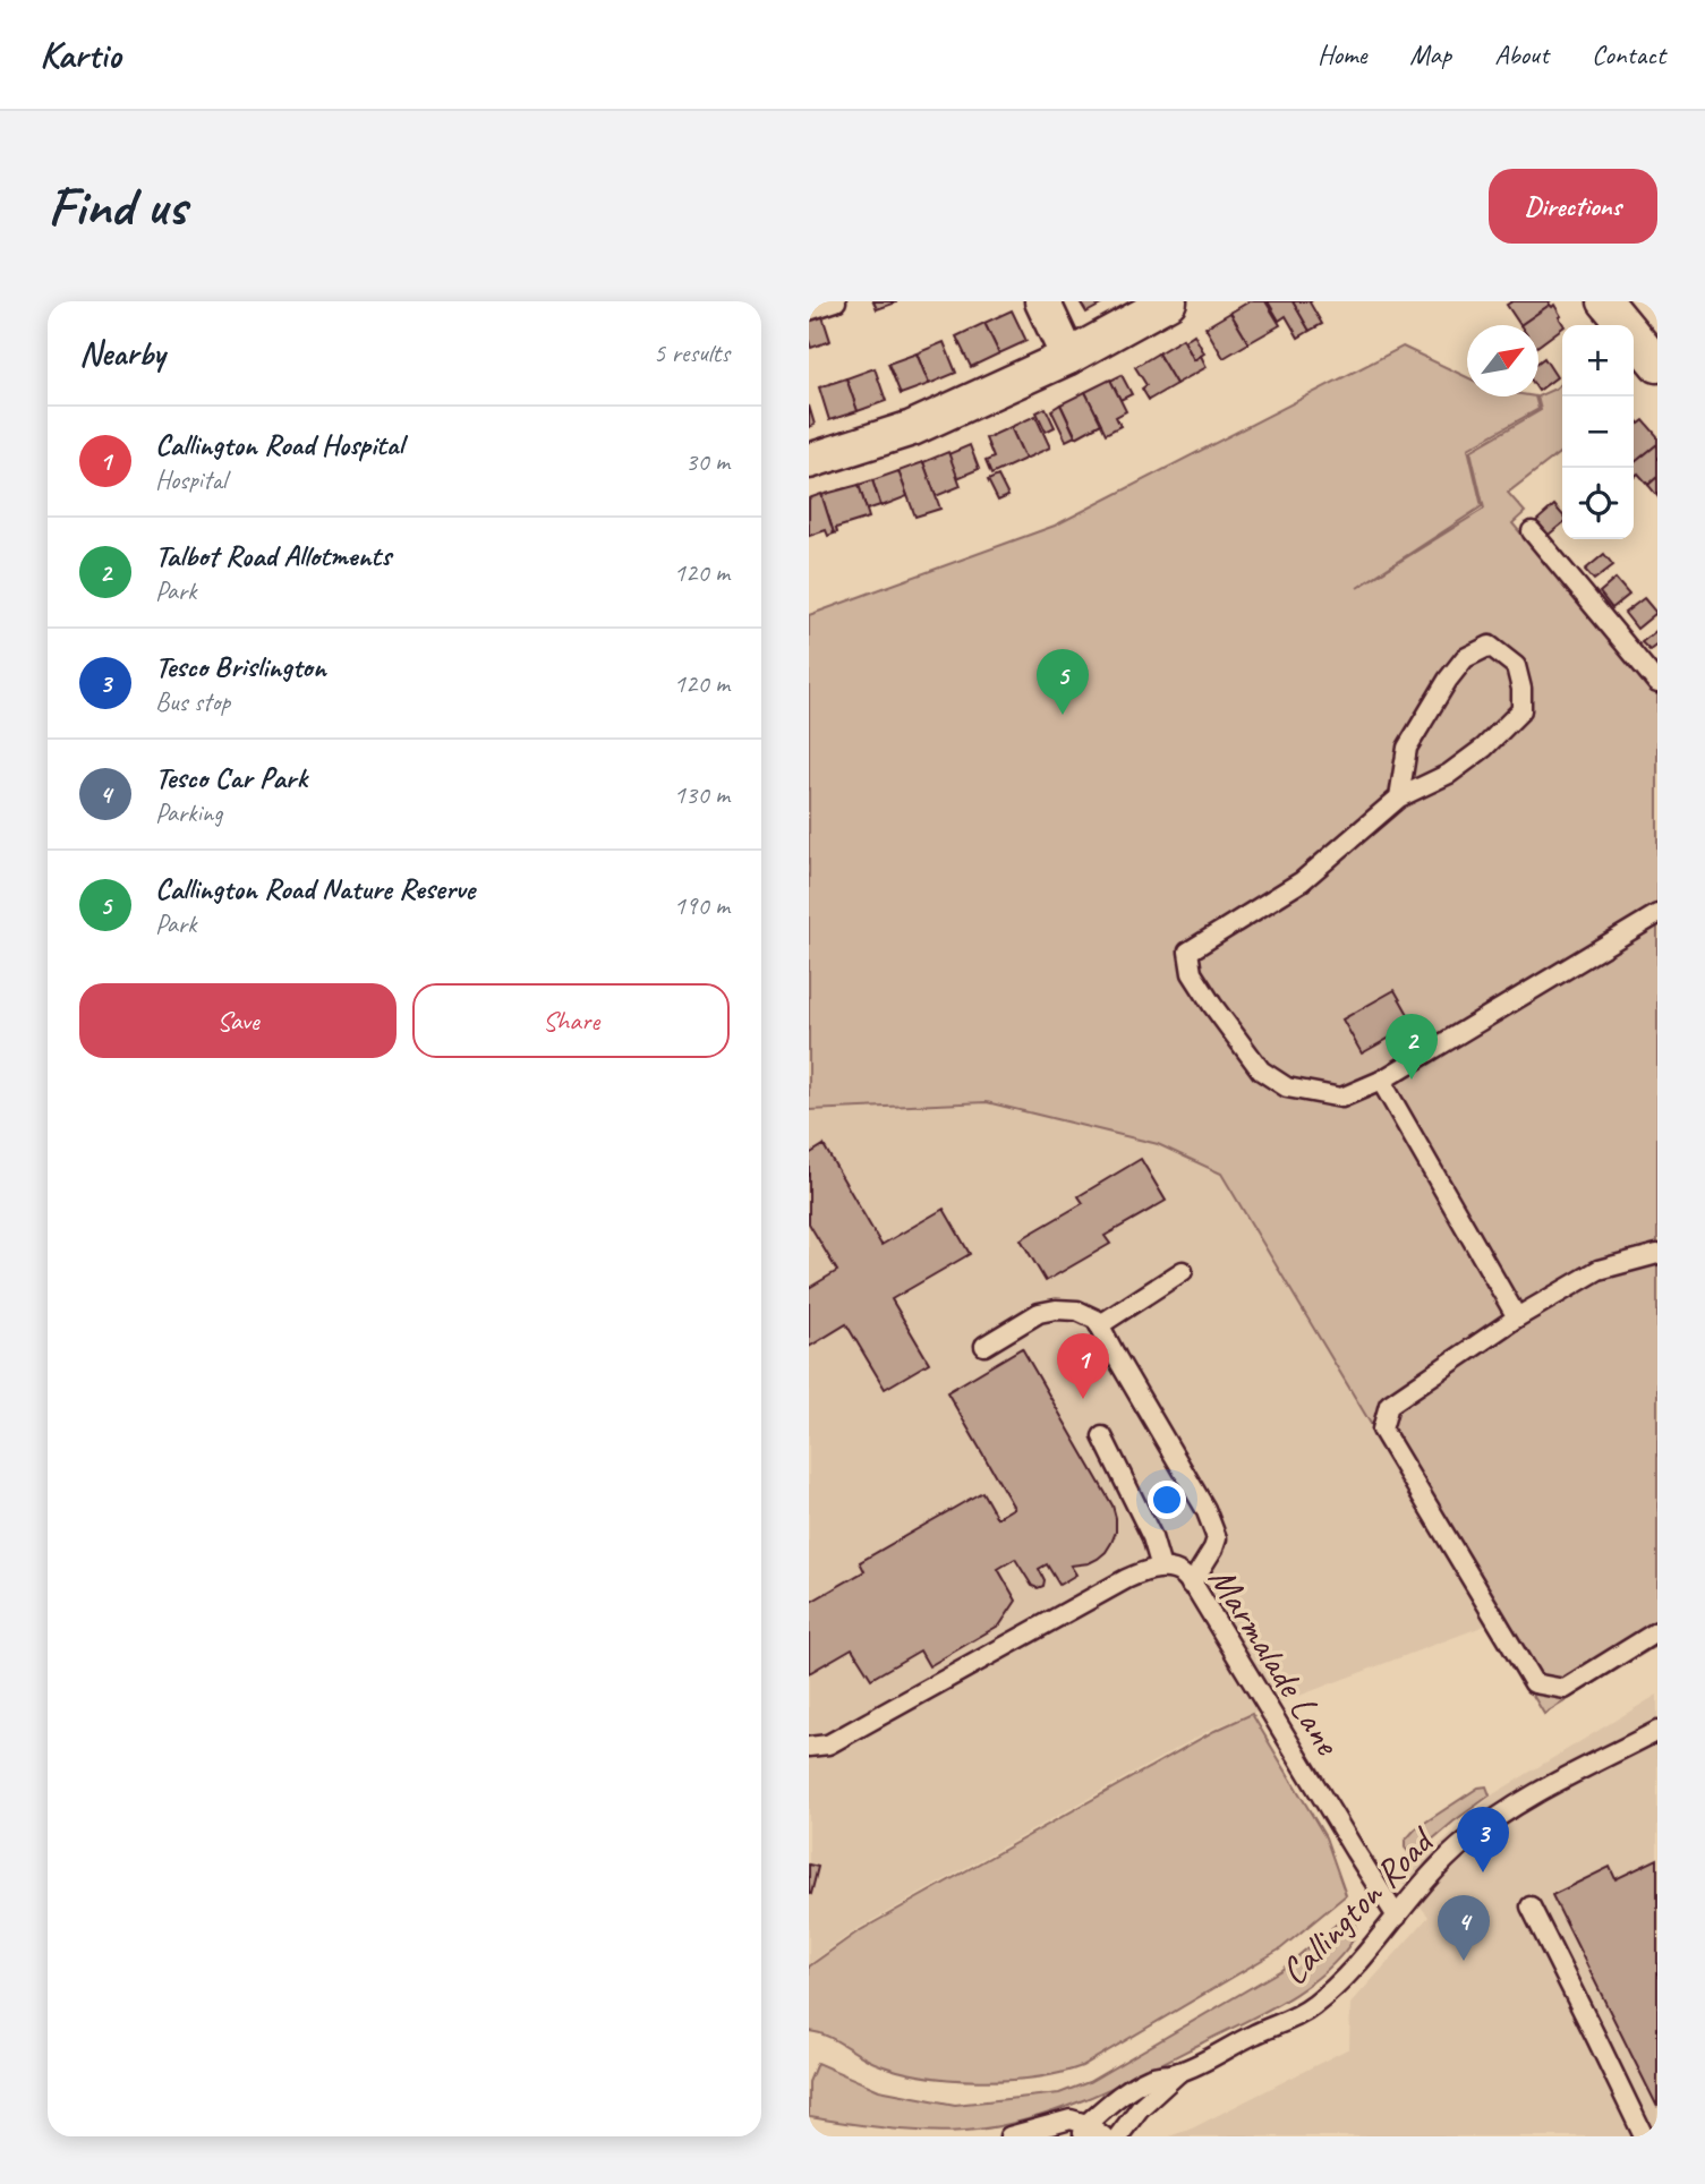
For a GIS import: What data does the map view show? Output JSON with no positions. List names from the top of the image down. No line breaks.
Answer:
{"streets":{"lane":["Marmalade Lane","Callington Road"]},"crossings":[["Marmalade Lane","Callington Road"]],"north":"top right","page":{"header":"Kartio","nav":["Home","Map","About","Contact"],"buttons":["Directions",["Save","Share"]],"title":"Find us","heading":["Nearby","5 results"],"map_buttons":["+","−"],"list":[{"mark":"1","name":"Callington Road Hospital","note":"Hospital","value":"30 m"},{"mark":"2","name":"Talbot Road Allotments","note":"Park","value":"120 m"},{"mark":"3","name":"Tesco Brislington","note":"Bus stop","value":"120 m"},{"mark":"4","name":"Tesco Car Park","note":"Parking","value":"130 m"},{"mark":"5","name":"Callington Road Nature Reserve","note":"Park","value":"190 m"}],"pins":["5","2","1","3","4"]}}
